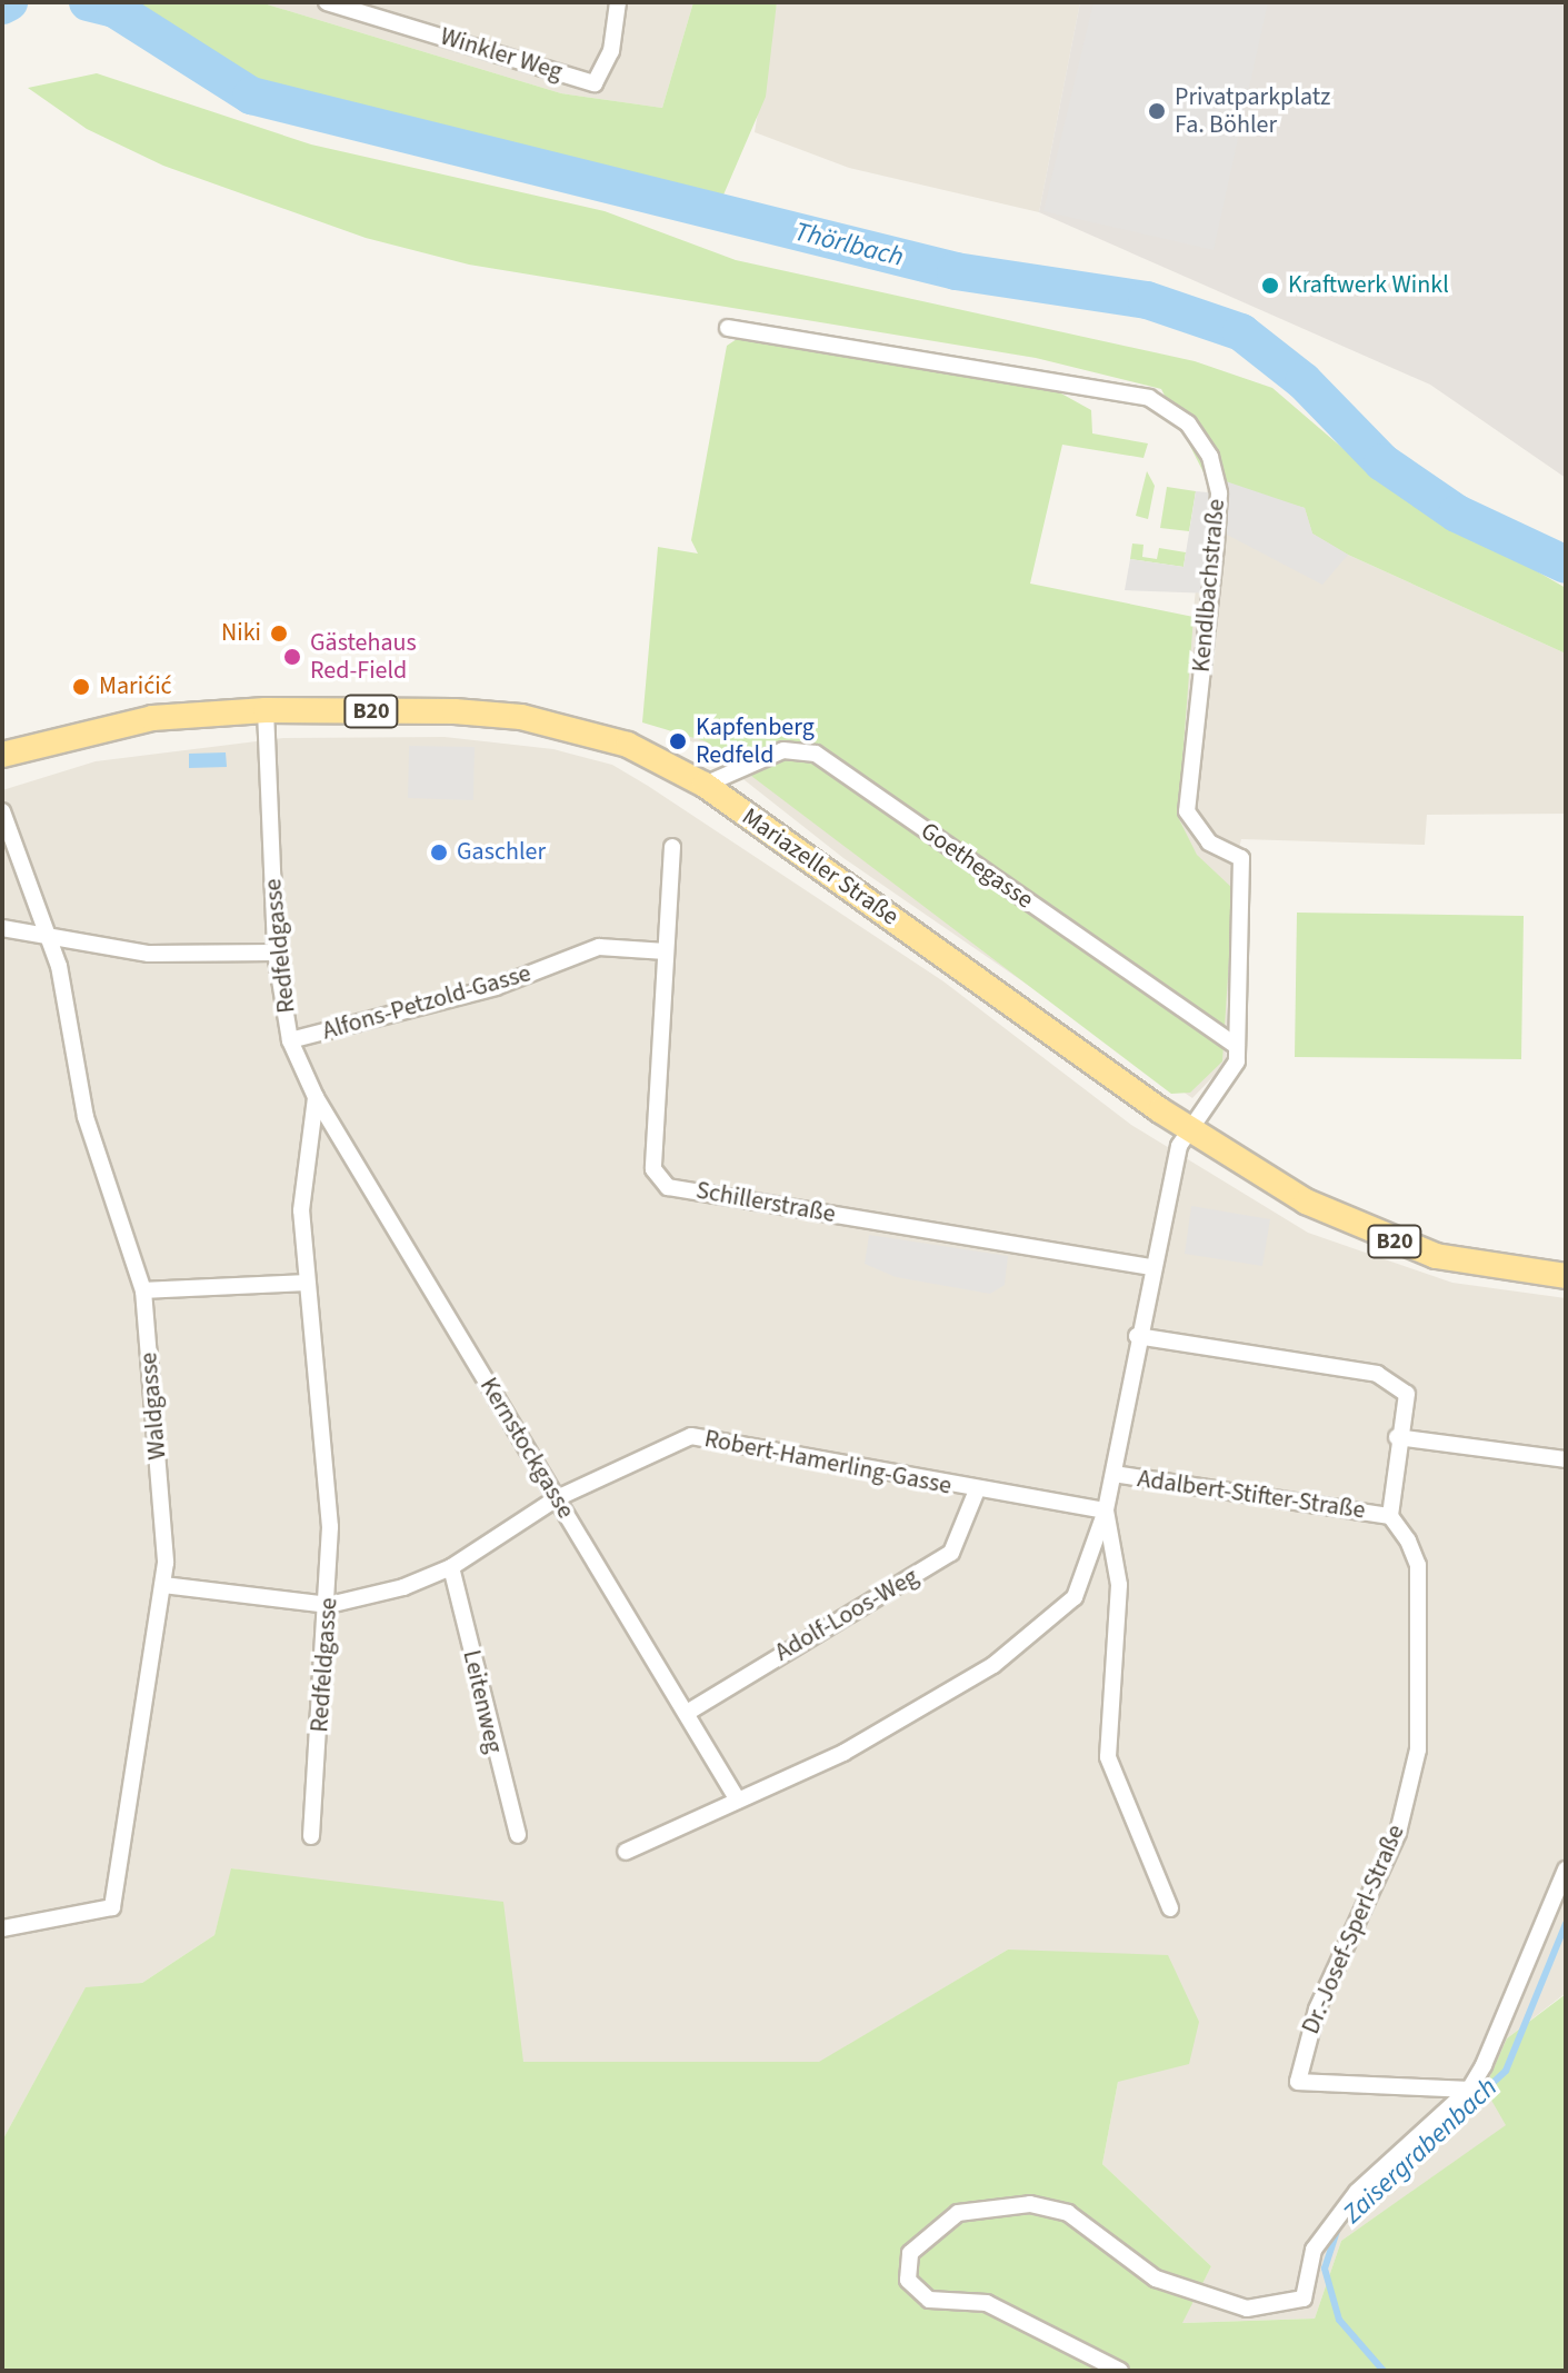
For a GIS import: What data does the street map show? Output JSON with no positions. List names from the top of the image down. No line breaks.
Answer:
{"streets":{"main road":["B20","Mariazeller Straße"],"street":["Winkler Weg","Kendlbachstraße","Goethegasse","Redfeldgasse","Alfons-Petzold-Gasse","Schillerstraße","Waldgasse","Kernstockgasse","Robert-Hamerling-Gasse","Adalbert-Stifter-Straße","Adolf-Loos-Weg","Leitenweg","Dr.-Josef-Sperl-Straße"]},"crossings":[["Kendlbachstraße","Goethegasse"],["Kendlbachstraße","Mariazeller Straße"],["Kendlbachstraße","Adalbert-Stifter-Straße"],["Goethegasse","Mariazeller Straße"],["Mariazeller Straße","Redfeldgasse"],["Mariazeller Straße","Adalbert-Stifter-Straße"],["Redfeldgasse","Alfons-Petzold-Gasse"],["Redfeldgasse","Kernstockgasse"],["Redfeldgasse","Robert-Hamerling-Gasse"],["Alfons-Petzold-Gasse","Schillerstraße"],["Schillerstraße","Adalbert-Stifter-Straße"],["Waldgasse","Robert-Hamerling-Gasse"],["Kernstockgasse","Robert-Hamerling-Gasse"],["Kernstockgasse","Adolf-Loos-Weg"],["Robert-Hamerling-Gasse","Adalbert-Stifter-Straße"],["Robert-Hamerling-Gasse","Adolf-Loos-Weg"],["Robert-Hamerling-Gasse","Leitenweg"],["Adalbert-Stifter-Straße","Dr.-Josef-Sperl-Straße"]],"water":["Thörlbach","Zaisergrabenbach"],"places":["Privatparkplatz Fa. Böhler","Kraftwerk Winkl","Niki","Gästehaus Red-Field","Marićić","Kapfenberg Redfeld","Gaschler"]}
